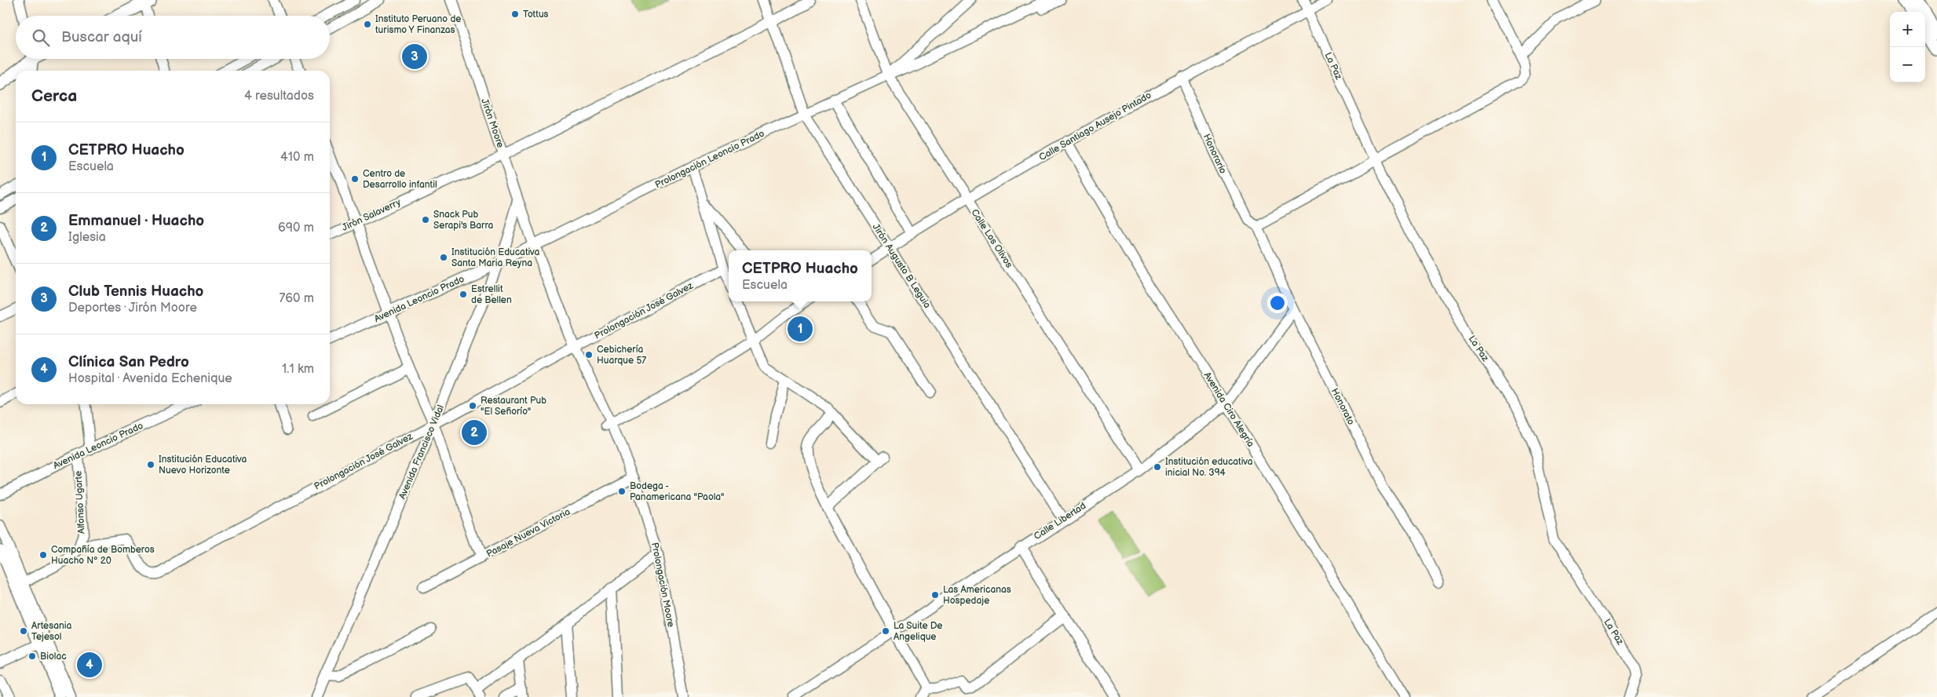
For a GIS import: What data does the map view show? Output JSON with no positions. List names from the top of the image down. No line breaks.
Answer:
{"streets":{"street":["La Paz","Jirón Moore","Calle Santiago Ausejo Pintado","Honorario","Prolongación Leoncio Prado","Jirón Salaverry","Calle Los Olivos","Jirón Augusto B Leguia","Avenida Leoncio Prado","Prolongación José Galvez","Honorato","Avenida Ciro Alegría","Avenida Francisco Vidal","Alfonso Ugarte","Calle Libertad","Pasaje Nueva Victoria","Prolongación Moore"]},"crossings":[["La Paz","Calle Santiago Ausejo Pintado"],["Jirón Moore","Prolongación Leoncio Prado"],["Jirón Moore","Jirón Salaverry"],["Jirón Moore","Avenida Leoncio Prado"],["Jirón Moore","Prolongación José Galvez"],["Jirón Moore","Avenida Francisco Vidal"],["Jirón Moore","Prolongación Moore"],["Calle Santiago Ausejo Pintado","Honorario"],["Calle Santiago Ausejo Pintado","Calle Los Olivos"],["Calle Santiago Ausejo Pintado","Jirón Augusto B Leguia"],["Calle Santiago Ausejo Pintado","Avenida Ciro Alegría"],["Honorario","Honorato"],["Prolongación Leoncio Prado","Calle Los Olivos"],["Prolongación Leoncio Prado","Jirón Augusto B Leguia"],["Prolongación Leoncio Prado","Avenida Leoncio Prado"],["Jirón Salaverry","Jirón Augusto B Leguia"],["Calle Los Olivos","Calle Libertad"],["Jirón Augusto B Leguia","Calle Libertad"],["Avenida Leoncio Prado","Avenida Francisco Vidal"],["Avenida Leoncio Prado","Alfonso Ugarte"],["Prolongación José Galvez","Avenida Francisco Vidal"],["Prolongación José Galvez","Alfonso Ugarte"],["Prolongación José Galvez","Prolongación Moore"],["Honorato","Calle Libertad"],["Avenida Ciro Alegría","Calle Libertad"],["Pasaje Nueva Victoria","Prolongación Moore"]],"places":["Tottus","Instituto Peruano de turismo Y Finanzas","Centro de Desarrollo infantil","Snack Pub Serapi's Barra","Institución Educativa Santa Maria Reyna","Estrellit de Bellen","Cebichería Huarque 57","Restaurant Pub \"El Señorío\"","Institución Educativa Nuevo Horizonte","Institución educativa inicial No. 394","Bodega - Panamericana \"Paola\"","Compañía de Bomberos Huacho Nº 20","Las Americanas Hospedaje","Artesania Tejesol","La Suite De Angelique","Biolac"],"page":{"map_buttons":["+","−"],"search":"Buscar aquí","pins":["3","1","2","4"],"heading":["Cerca","4 resultados"],"list":[{"mark":"1","name":"CETPRO Huacho","note":"Escuela","value":"410 m"},{"mark":"2","name":"Emmanuel · Huacho","note":"Iglesia","value":"690 m"},{"mark":"3","name":"Club Tennis Huacho","note":"Deportes · Jirón Moore","value":"760 m"},{"mark":"4","name":"Clínica San Pedro","note":"Hospital · Avenida Echenique","value":"1.1 km"}],"popup":["CETPRO Huacho","Escuela"]}}
